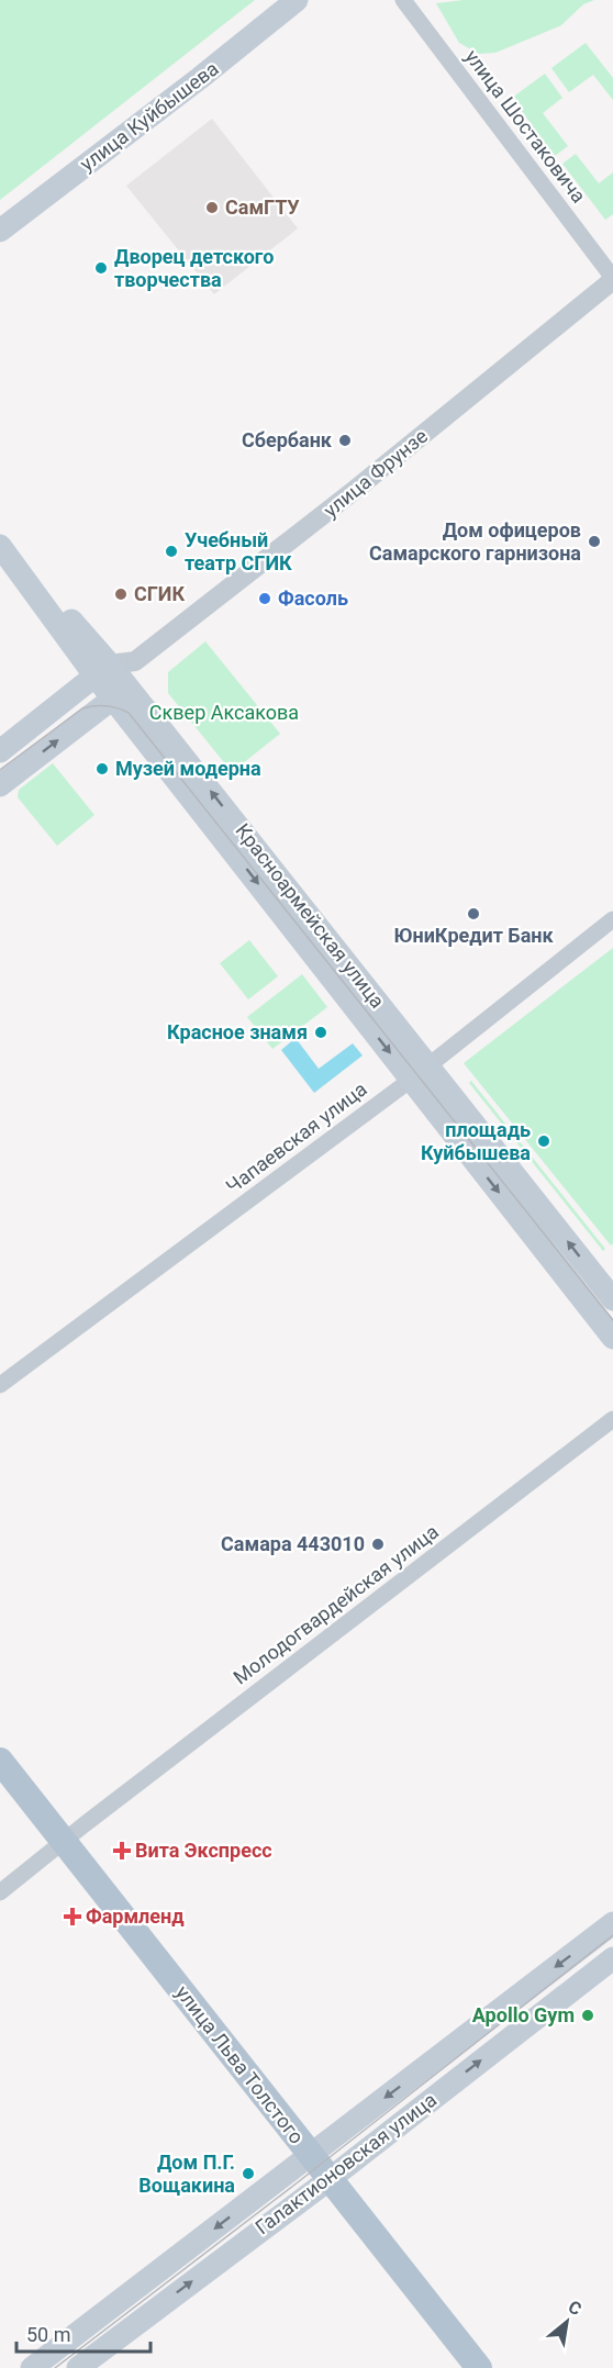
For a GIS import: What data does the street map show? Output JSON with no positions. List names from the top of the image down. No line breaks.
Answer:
{"streets":{"main road":["улица Куйбышева","Красноармейская улица","улица Льва Толстого","Галактионовская улица"],"street":["улица Шостаковича","улица Фрунзе","Чапаевская улица","Молодогвардейская улица"]},"crossings":[["улица Шостаковича","улица Фрунзе"],["Красноармейская улица","Чапаевская улица"],["Молодогвардейская улица","улица Льва Толстого"],["улица Льва Толстого","Галактионовская улица"]],"parks":["Сквер Аксакова"],"places":{"other":["СамГТУ","Дворец детского творчества","Сбербанк","Дом офицеров Самарского гарнизона","Учебный театр СГИК","СГИК","Фасоль","Музей модерна","ЮниКредит Банк","Красное знамя","площадь Куйбышева","Самара 443010","Apollo Gym","Дом П.Г. Вощакина"],"health":["Вита Экспресс","Фармленд"]},"scale_bar":"50 m","north":"top right"}
